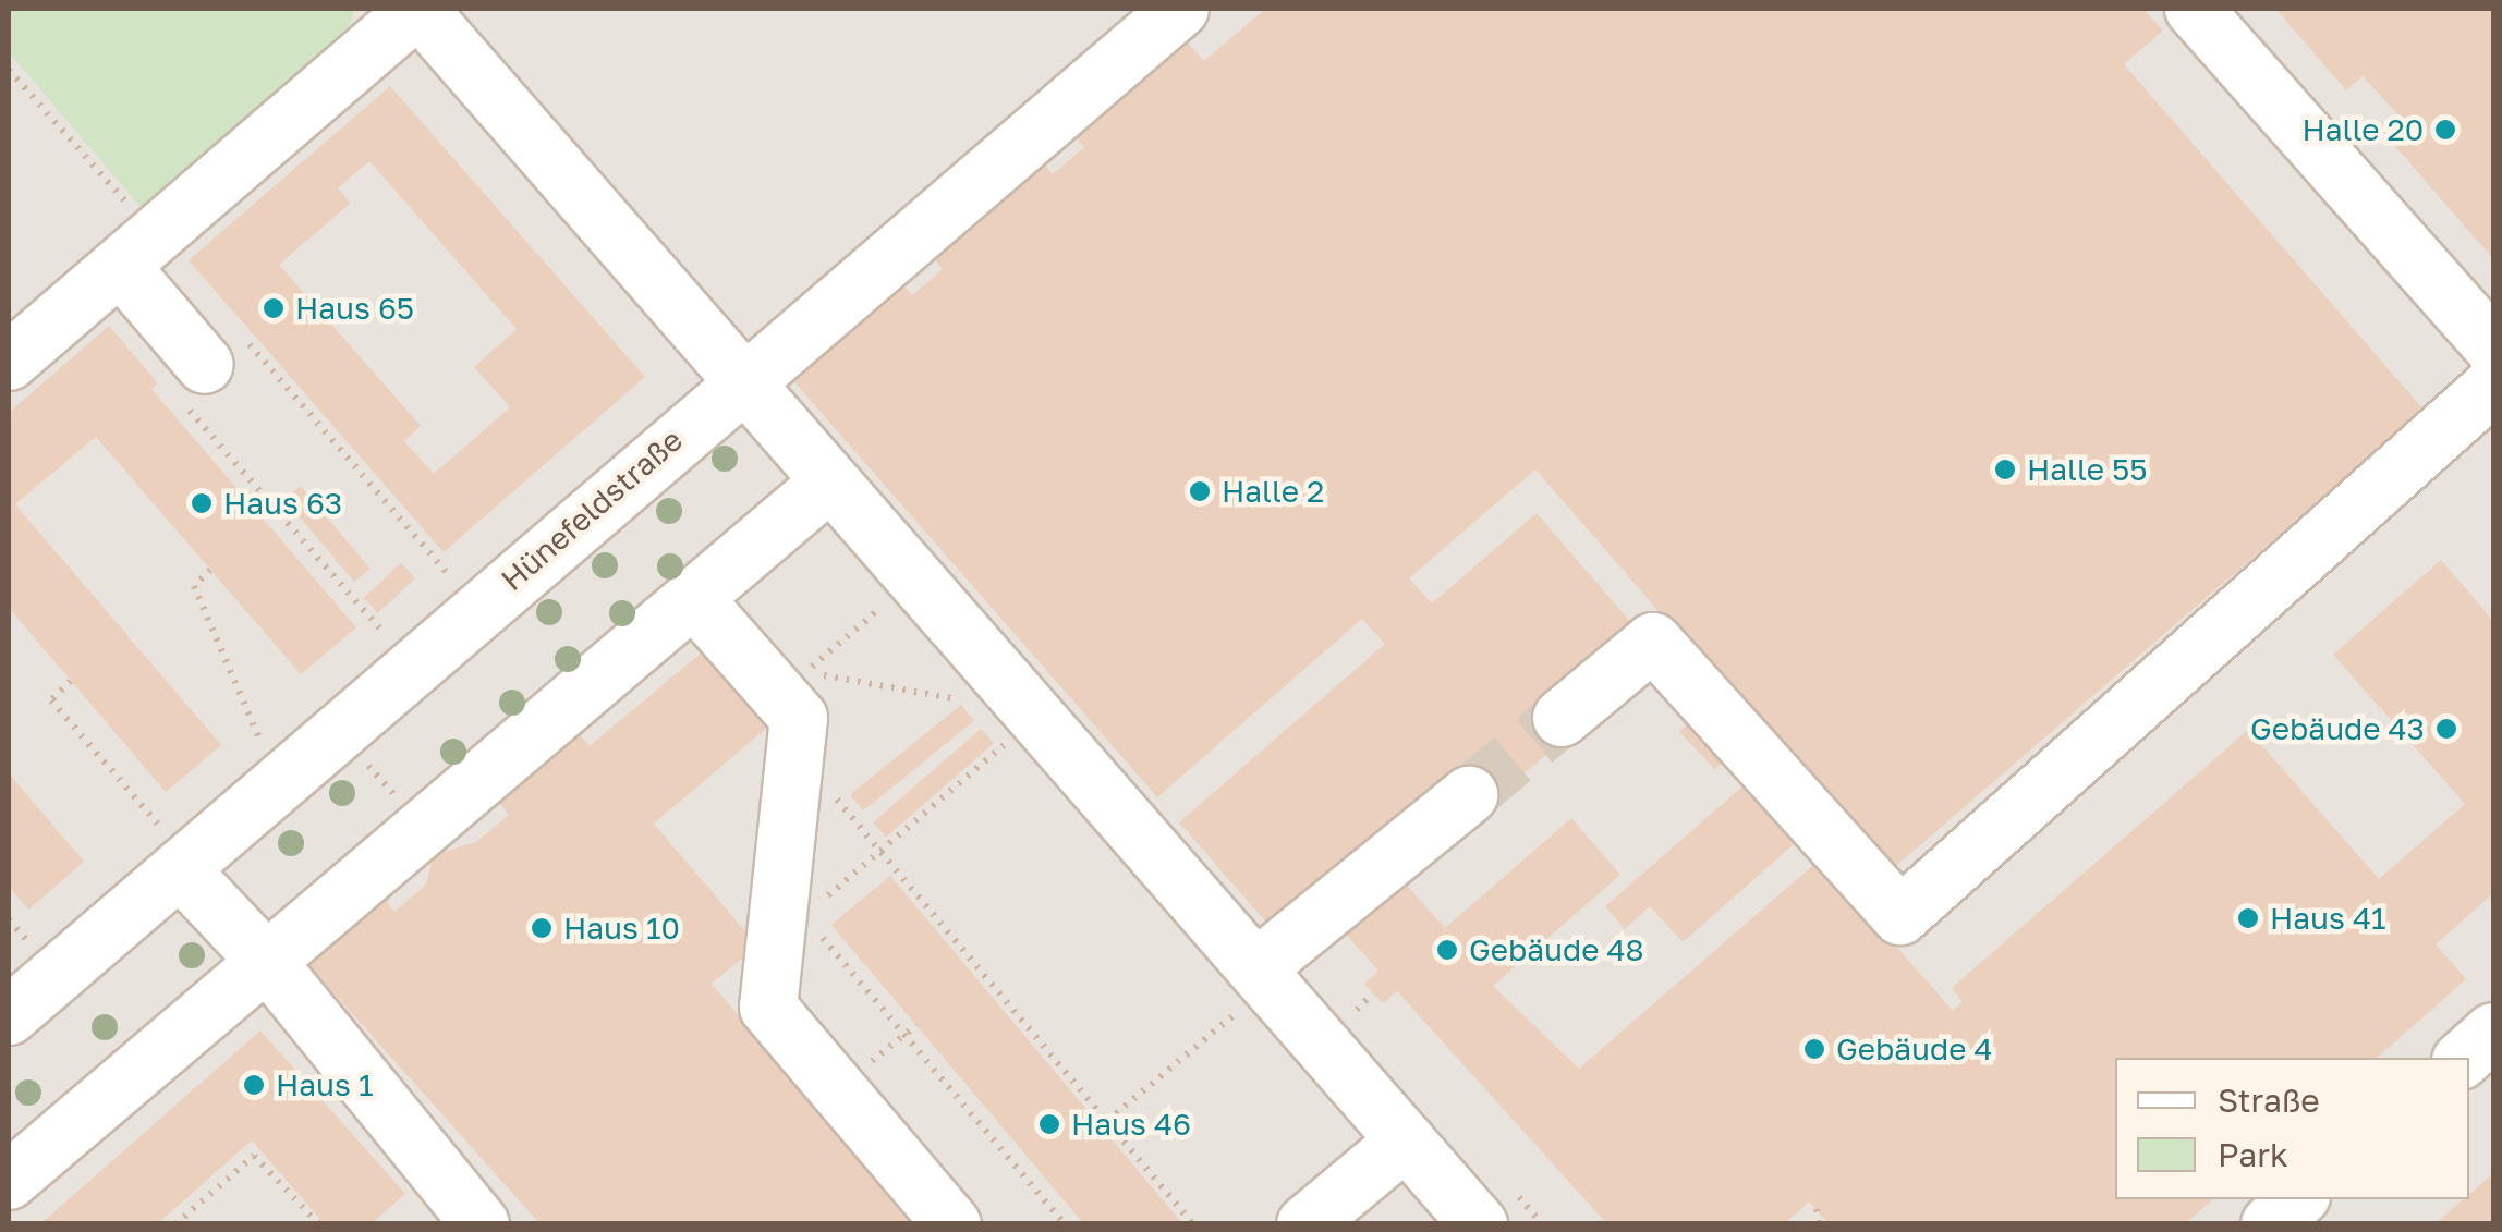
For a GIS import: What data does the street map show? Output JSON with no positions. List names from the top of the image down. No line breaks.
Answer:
{"streets":{"lane":["Hünefeldstraße"]},"places":["Halle 20","Haus 65","Halle 55","Halle 2","Haus 63","Gebäude 43","Haus 41","Haus 10","Gebäude 48","Gebäude 4","Haus 1","Haus 46"],"legend":["Straße","Park"]}
